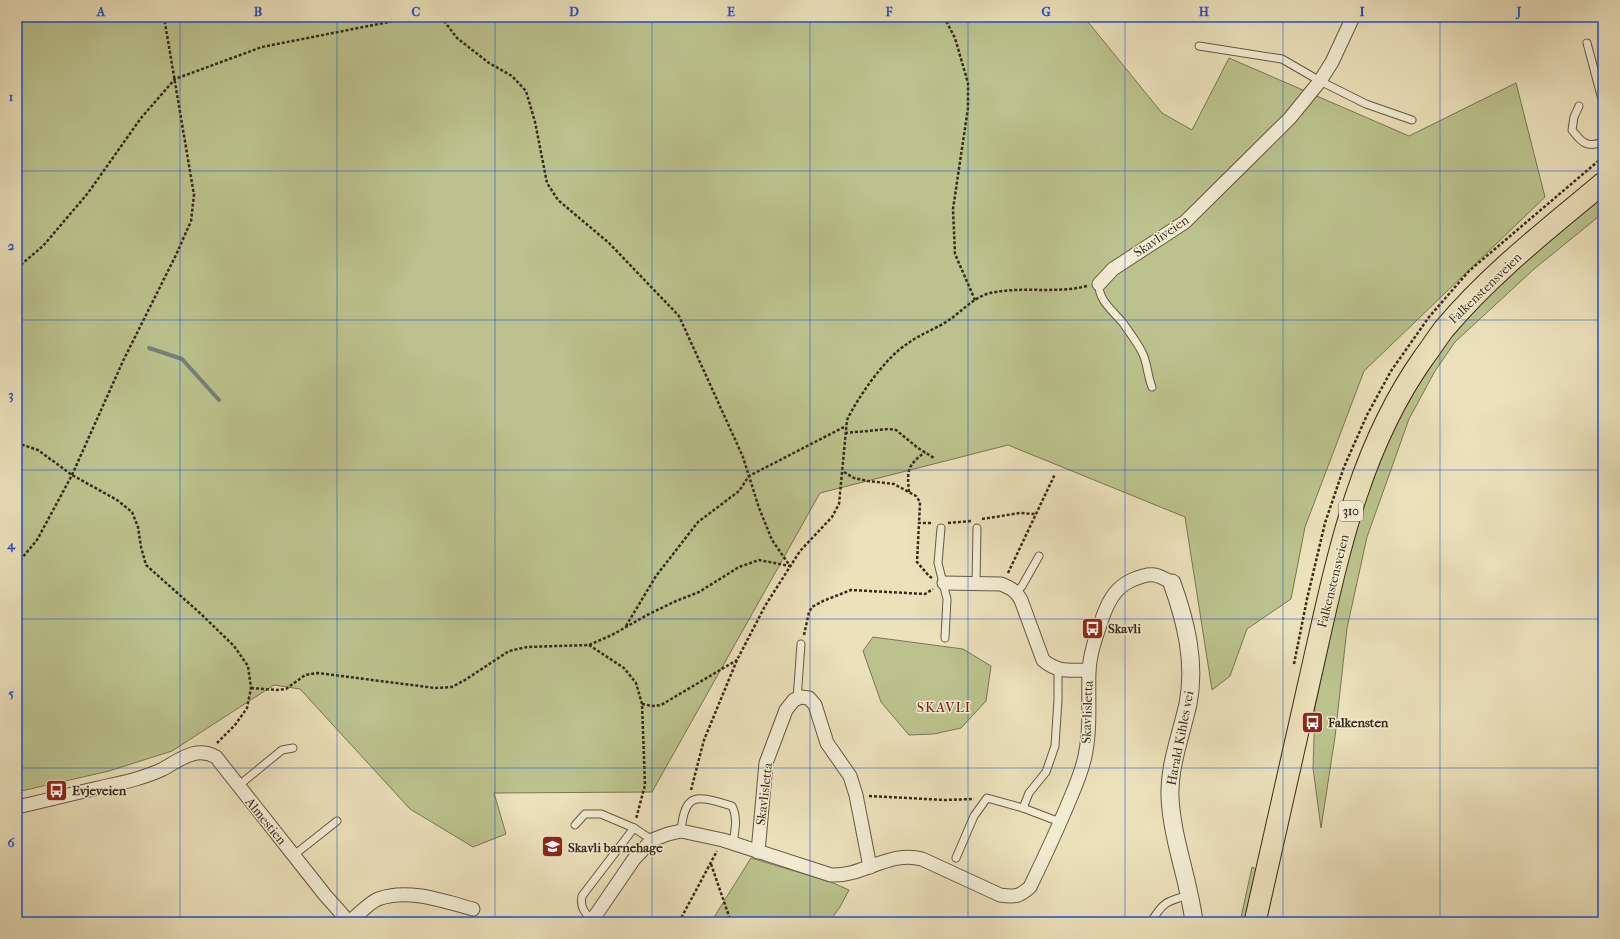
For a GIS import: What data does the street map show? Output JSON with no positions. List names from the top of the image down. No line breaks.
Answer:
{"streets":{"main road":["Falkenstensveien","310"],"street":["Skavliveien","Skavlisletta","Harald Kihles vei","Almestien"]},"crossings":[["Skavlisletta","Harald Kihles vei"]],"districts":["SKAVLI"],"places":{"bus stop":["Skavli","Falkensten","Evjeveien"],"school or university":["Skavli barnehage"]},"grid":{"columns":["A","B","C","D","E","F","G","H","I","J"],"rows":["1","2","3","4","5","6"]}}
